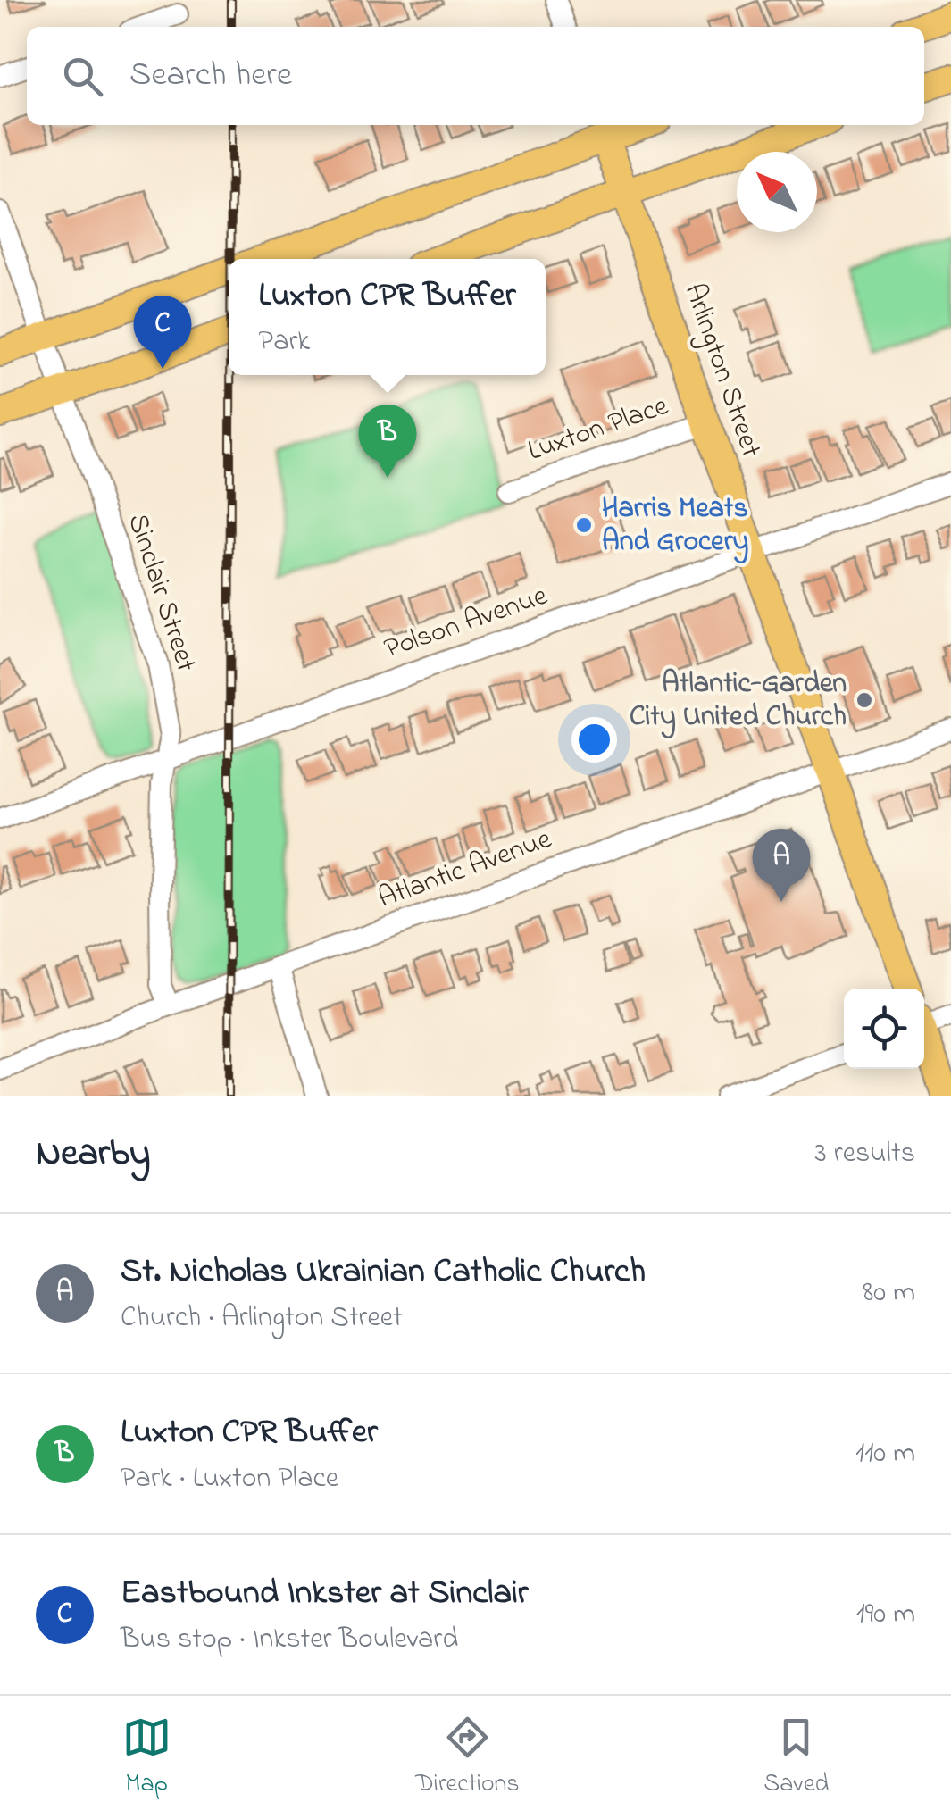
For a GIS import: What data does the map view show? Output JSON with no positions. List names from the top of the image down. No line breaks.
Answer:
{"streets":{"main road":["Arlington Street"],"street":["Luxton Place","Sinclair Street","Polson Avenue","Atlantic Avenue"]},"crossings":[["Arlington Street","Luxton Place"],["Arlington Street","Polson Avenue"],["Arlington Street","Atlantic Avenue"],["Sinclair Street","Polson Avenue"],["Sinclair Street","Atlantic Avenue"]],"places":["Harris Meats And Grocery","Atlantic-Garden City United Church"],"north":"top left","page":{"search":"Search here","popup":["Luxton CPR Buffer","Park"],"pins":["C","B","A"],"heading":["Nearby","3 results"],"list":[{"mark":"A","name":"St. Nicholas Ukrainian Catholic Church","note":"Church · Arlington Street","value":"80 m"},{"mark":"B","name":"Luxton CPR Buffer","note":"Park · Luxton Place","value":"110 m"},{"mark":"C","name":"Eastbound Inkster at Sinclair","note":"Bus stop · Inkster Boulevard","value":"190 m"}],"nav":["Map","Directions","Saved"]}}
